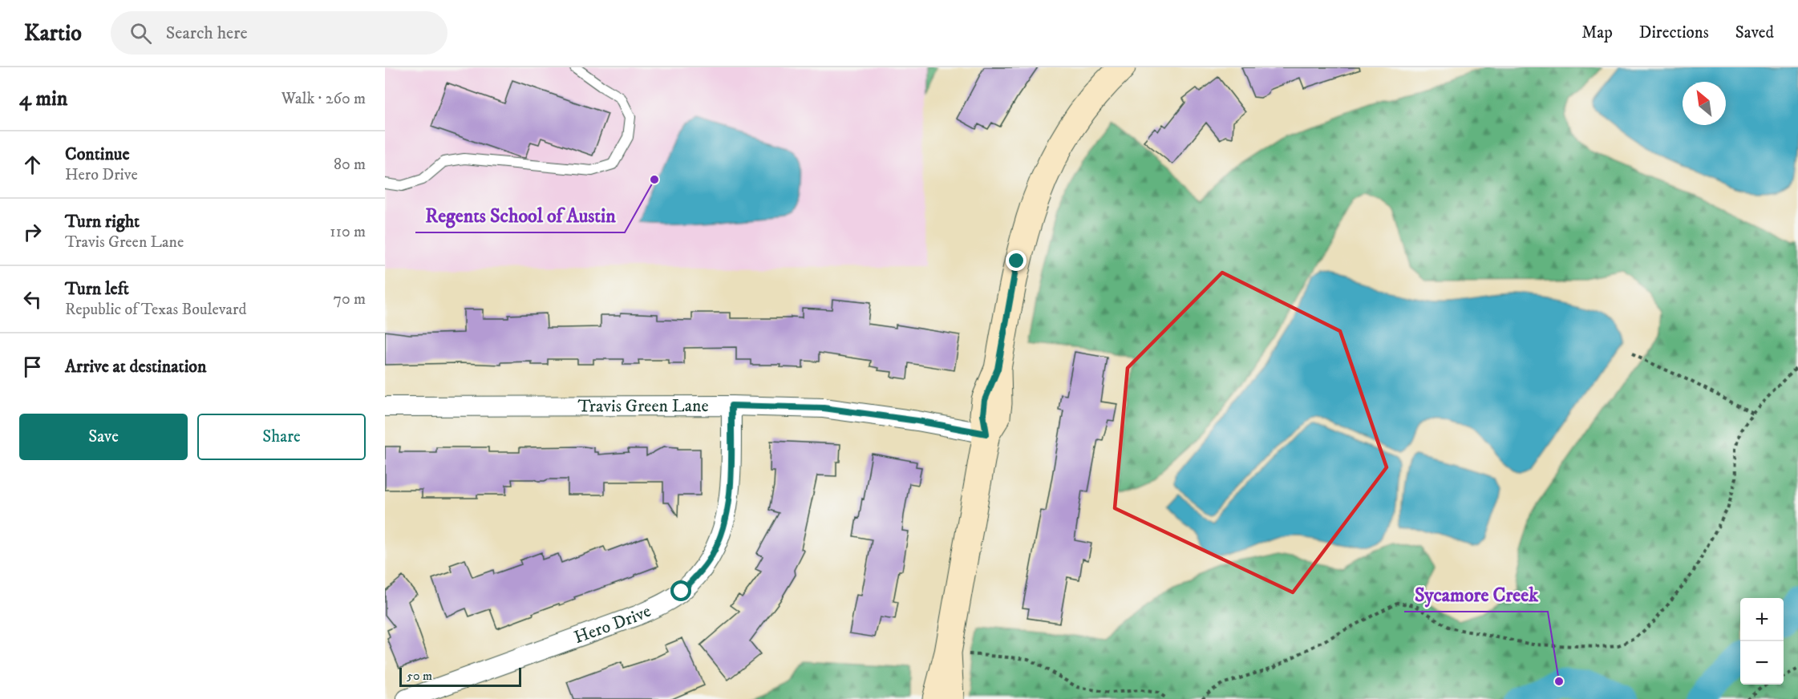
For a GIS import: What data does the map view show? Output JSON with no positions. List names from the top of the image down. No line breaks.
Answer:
{"streets":{"street":["Travis Green Lane","Hero Drive"]},"crossings":[["Travis Green Lane","Hero Drive"]],"places":["Regents School of Austin","Sycamore Creek"],"scale_bar":"50 m","north":"top left","page":{"header":"Kartio","search":"Search here","nav":["Map","Directions","Saved"],"heading":["4 min","Walk · 260 m"],"list":[["Continue","Hero Drive","80 m"],["Turn right","Travis Green Lane","110 m"],["Turn left","Republic of Texas Boulevard","70 m"],"Arrive at destination"],"buttons":["Save","Share"],"map_buttons":["+","−"],"scale":"50 m"}}
